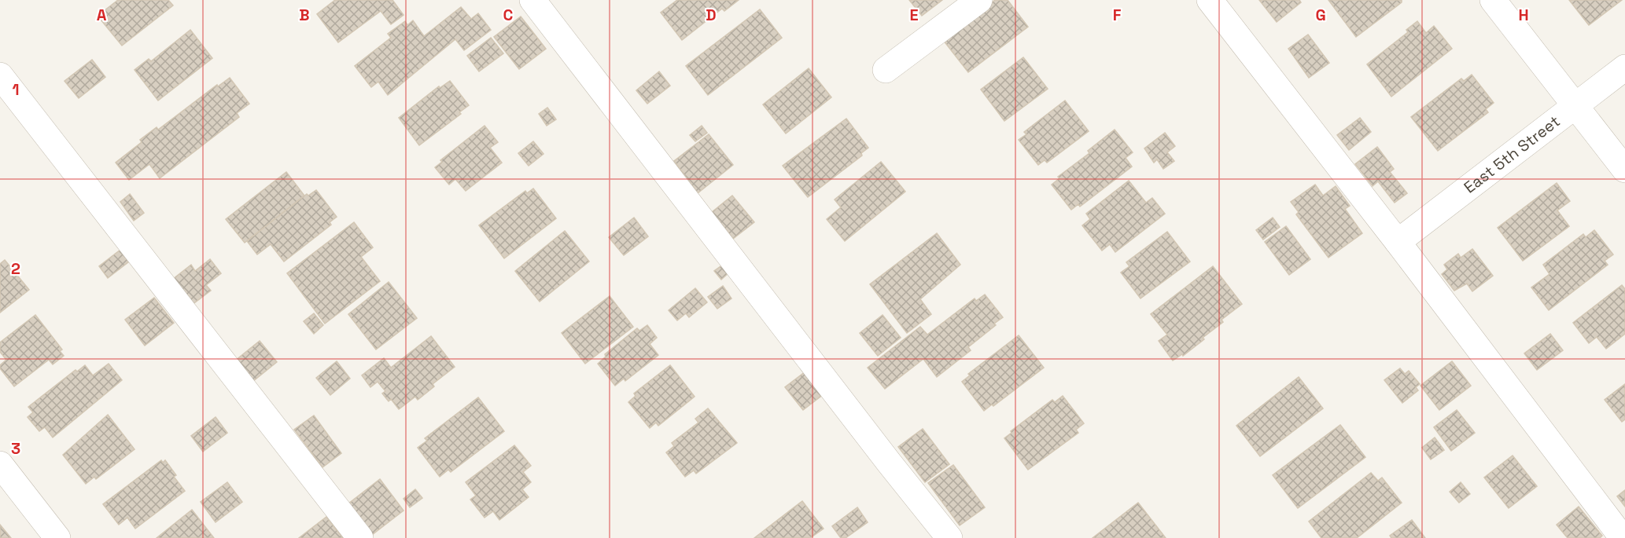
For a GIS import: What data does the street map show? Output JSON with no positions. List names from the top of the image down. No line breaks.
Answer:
{"streets":{"street":["East 5th Street"]},"grid":{"columns":["A","B","C","D","E","F","G","H"],"rows":["1","2","3"]}}
